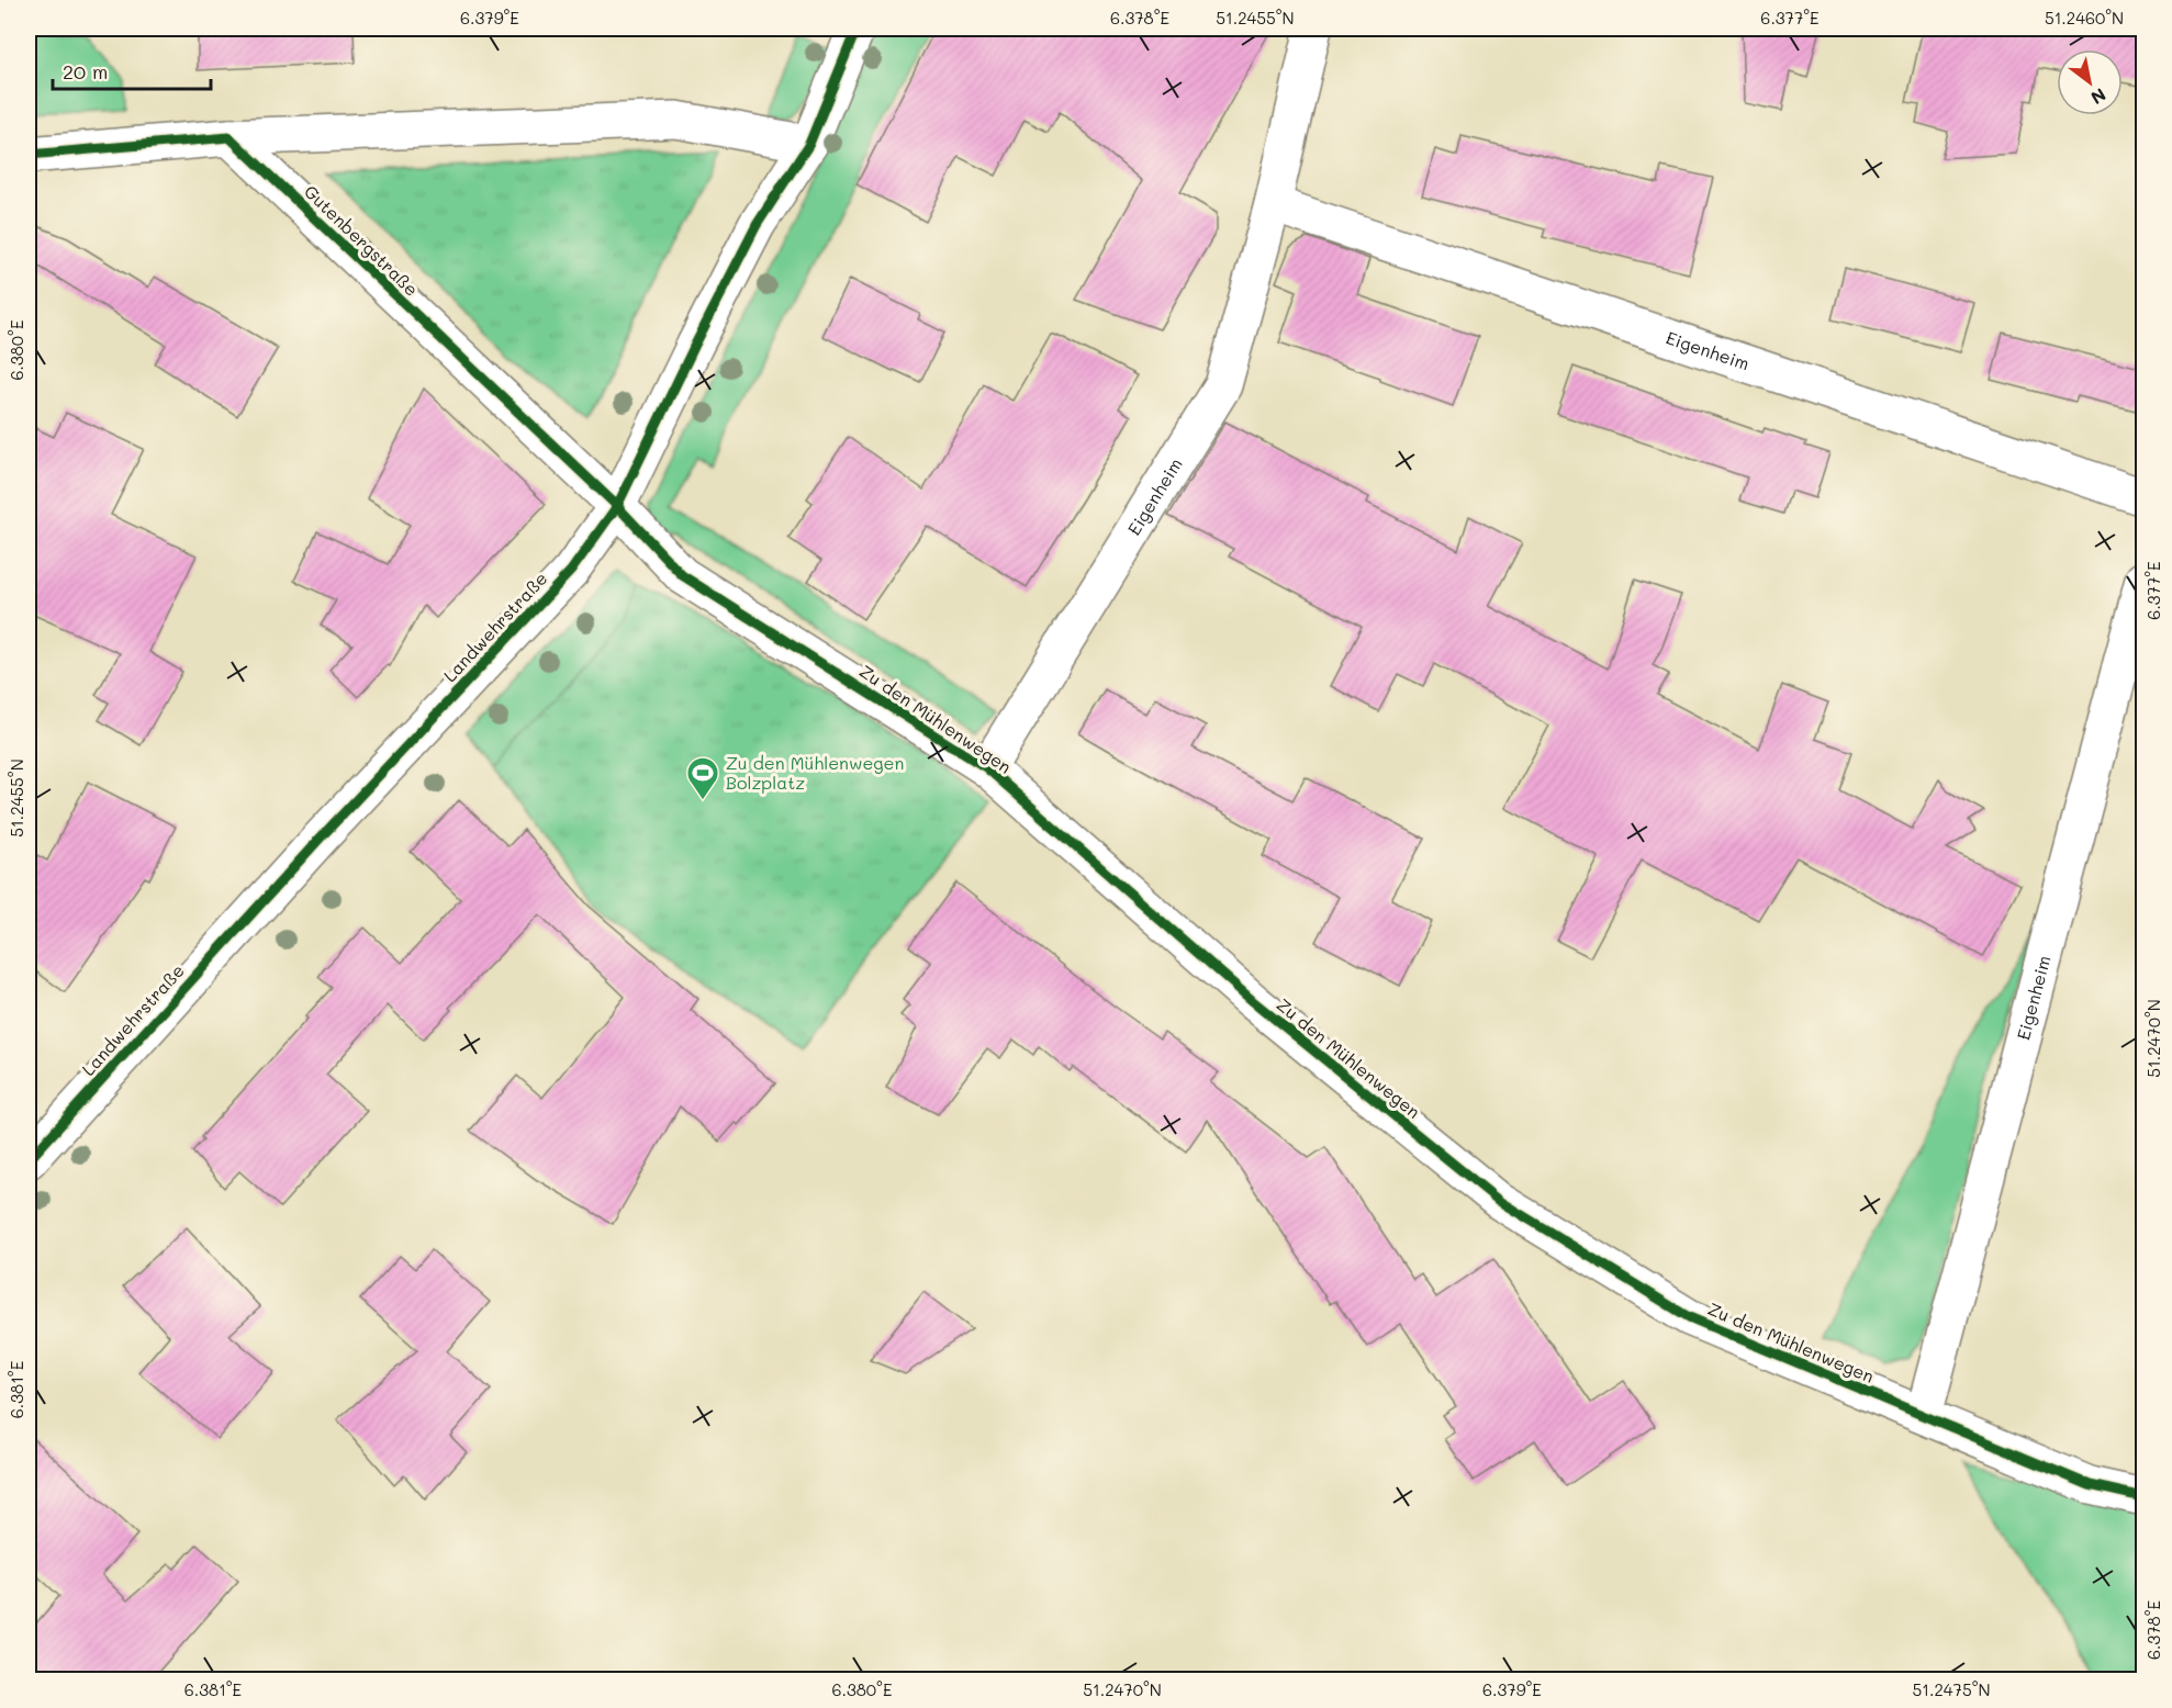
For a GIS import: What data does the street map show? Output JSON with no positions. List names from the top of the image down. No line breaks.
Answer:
{"streets":{"street":["Gutenbergstraße","Eigenheim","Landwehrstraße","Zu den Mühlenwegen"]},"crossings":[["Gutenbergstraße","Landwehrstraße"],["Gutenbergstraße","Zu den Mühlenwegen"],["Eigenheim","Zu den Mühlenwegen"],["Landwehrstraße","Zu den Mühlenwegen"]],"places":{"sports":["Zu den Mühlenwegen Bolzplatz"]},"scale_bar":"20 m","north":"bottom right","coordinates":["6.379°E","6.378°E","51.2455°N","6.377°E","51.2460°N","6.380°E","51.2470°N","6.381°E","51.2475°N"]}
